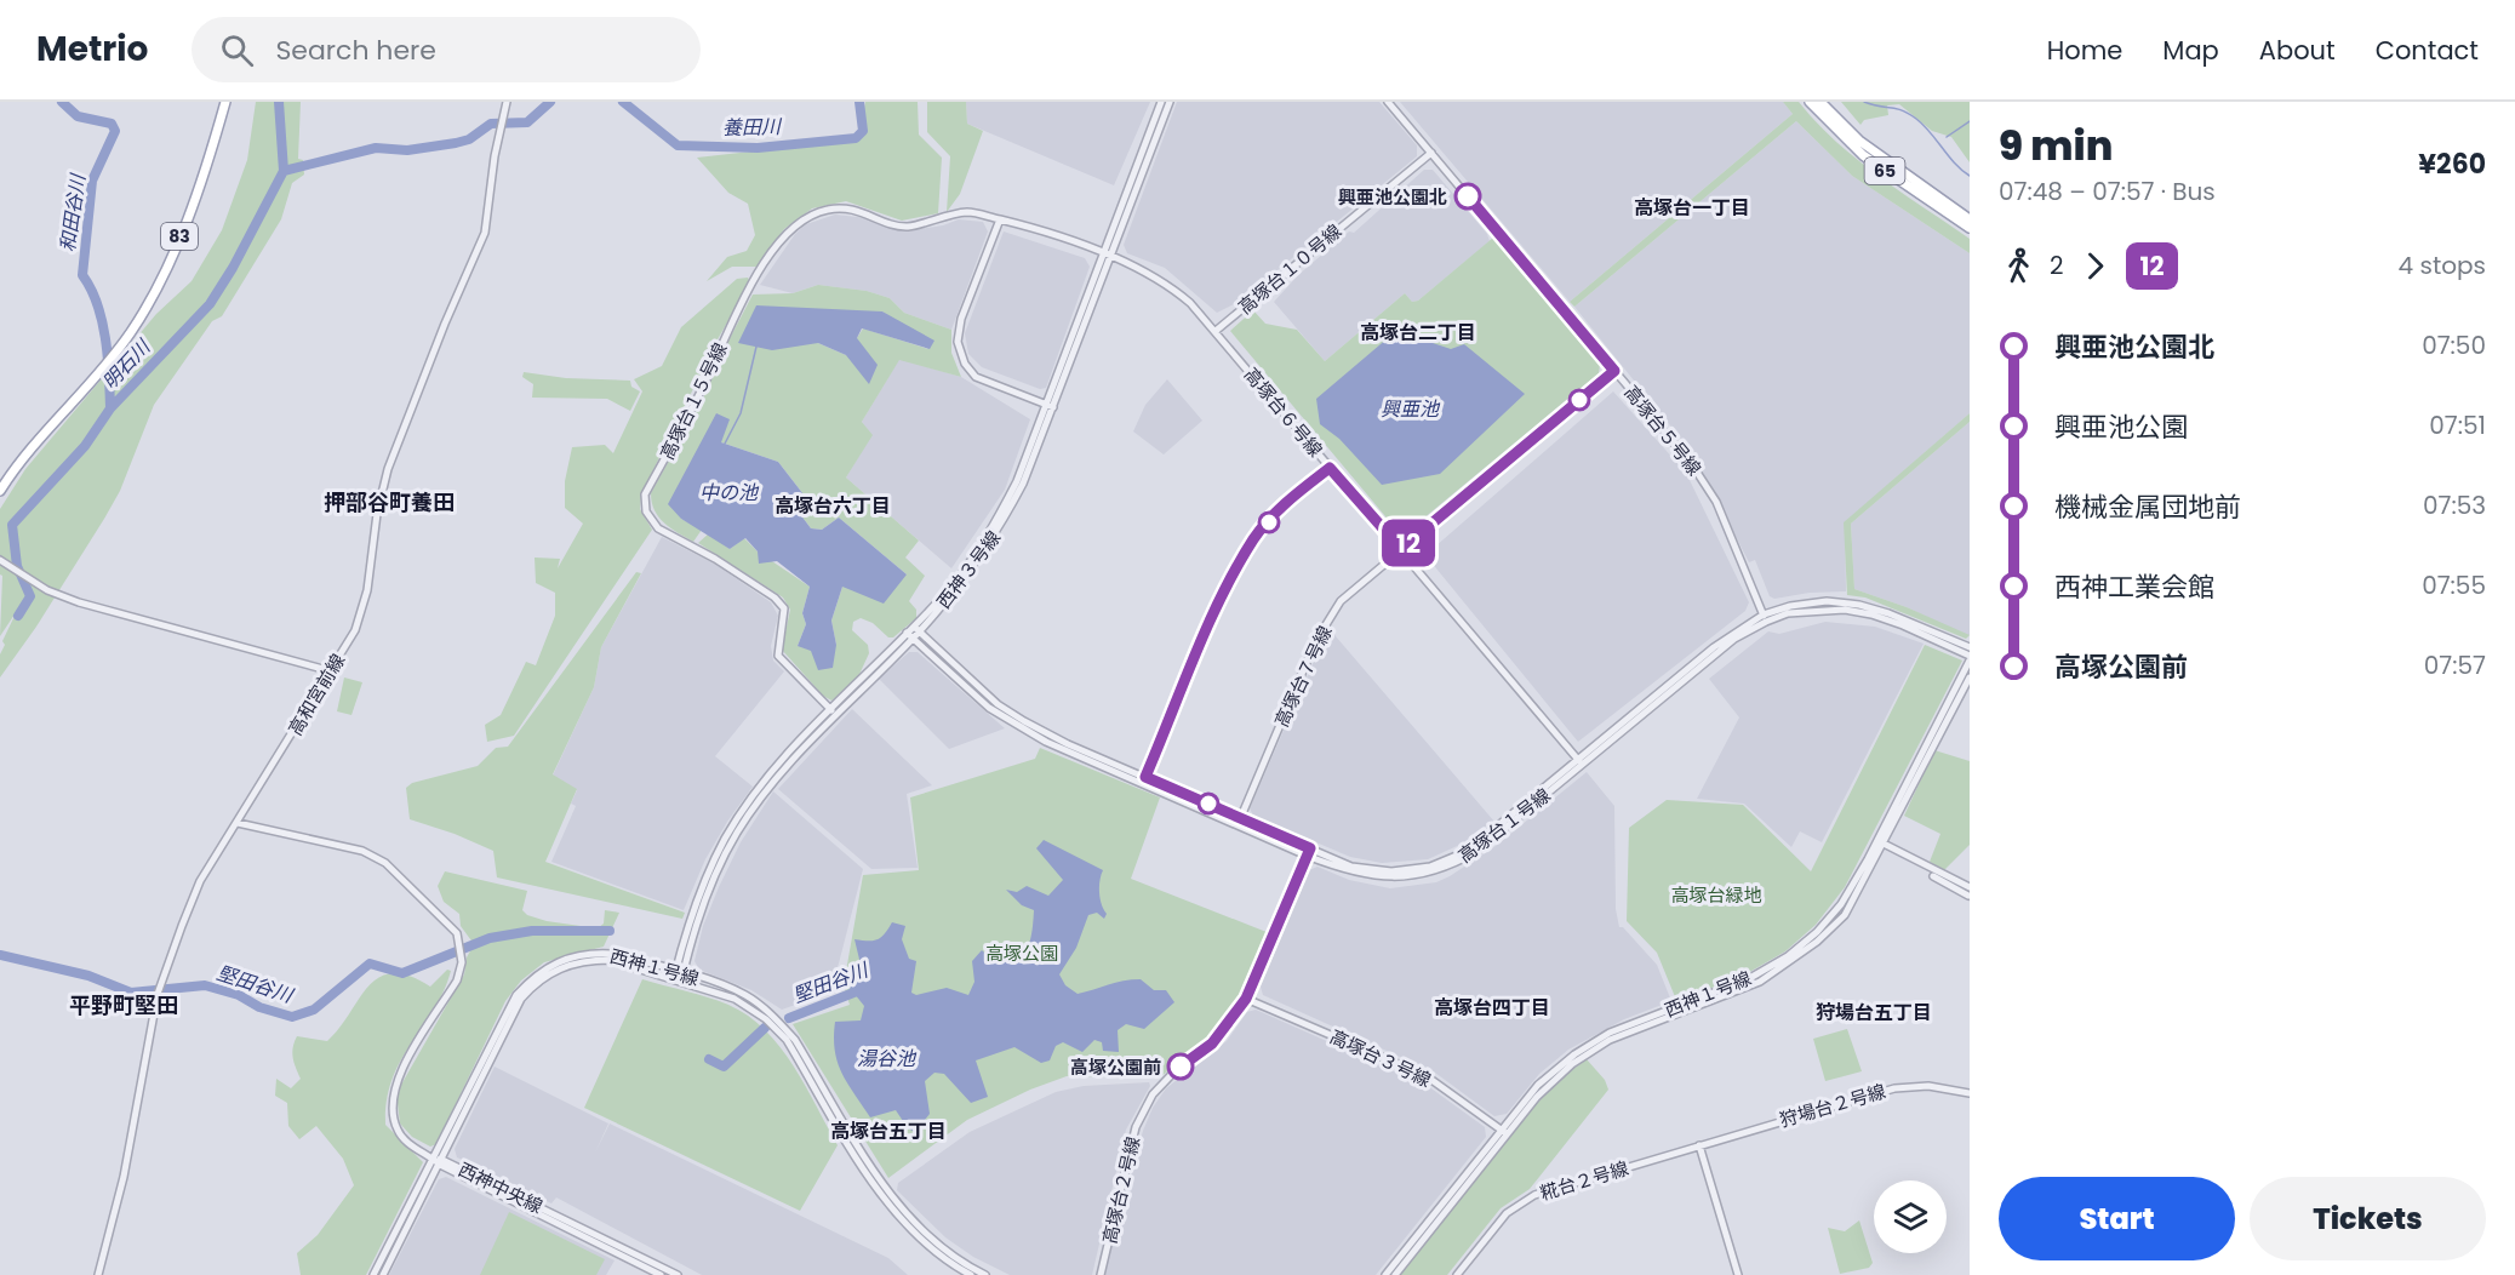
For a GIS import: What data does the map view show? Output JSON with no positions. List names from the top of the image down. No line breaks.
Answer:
{"streets":{"main road":["65","83"],"street":["高塚台１０号線","高塚台１５号線","高塚台６号線","高塚台５号線","西神３号線","高塚台７号線","高和宮前線","高塚台１号線","西神１号線","高塚台３号線","狩場台２号線","糀台２号線","西神中央線","高塚台２号線"]},"crossings":[["高塚台１０号線","高塚台６号線"],["高塚台１０号線","高塚台５号線"],["高塚台１５号線","高塚台６号線"],["高塚台１５号線","西神３号線"],["高塚台６号線","西神３号線"],["高塚台６号線","高塚台７号線"],["高塚台６号線","高塚台１号線"],["高塚台５号線","高塚台７号線"],["高塚台５号線","高塚台１号線"],["西神３号線","高塚台１号線"],["西神３号線","西神１号線"],["高塚台７号線","高塚台１号線"],["高塚台１号線","西神１号線"],["高塚台１号線","高塚台２号線"],["西神１号線","高塚台３号線"],["西神１号線","西神中央線"],["高塚台３号線","高塚台２号線"],["狩場台２号線","糀台２号線"]],"districts":["高塚台一丁目","高塚台二丁目","押部谷町養田","高塚台六丁目","平野町堅田","高塚台四丁目","狩場台五丁目","高塚台五丁目"],"water":["養田川","和田谷川","明石川","興亜池","中の池","堅田谷川","湯谷池"],"parks":["高塚台緑地","高塚公園"],"places":["興亜池公園北","高塚公園前"],"lines":["bus line 12"],"page":{"header":"Metrio","search":"Search here","nav":["Home","Map","About","Contact"],"on_map":"12","heading":["9 min","07:48 – 07:57 · Bus","¥260"],"legs":["2","12","4 stops"],"list":[{"name":"興亜池公園北","value":"07:50"},{"name":"興亜池公園","value":"07:51"},{"name":"機械金属団地前","value":"07:53"},{"name":"西神工業会館","value":"07:55"},{"name":"高塚公園前","value":"07:57"}],"buttons":["Start","Tickets"]}}
